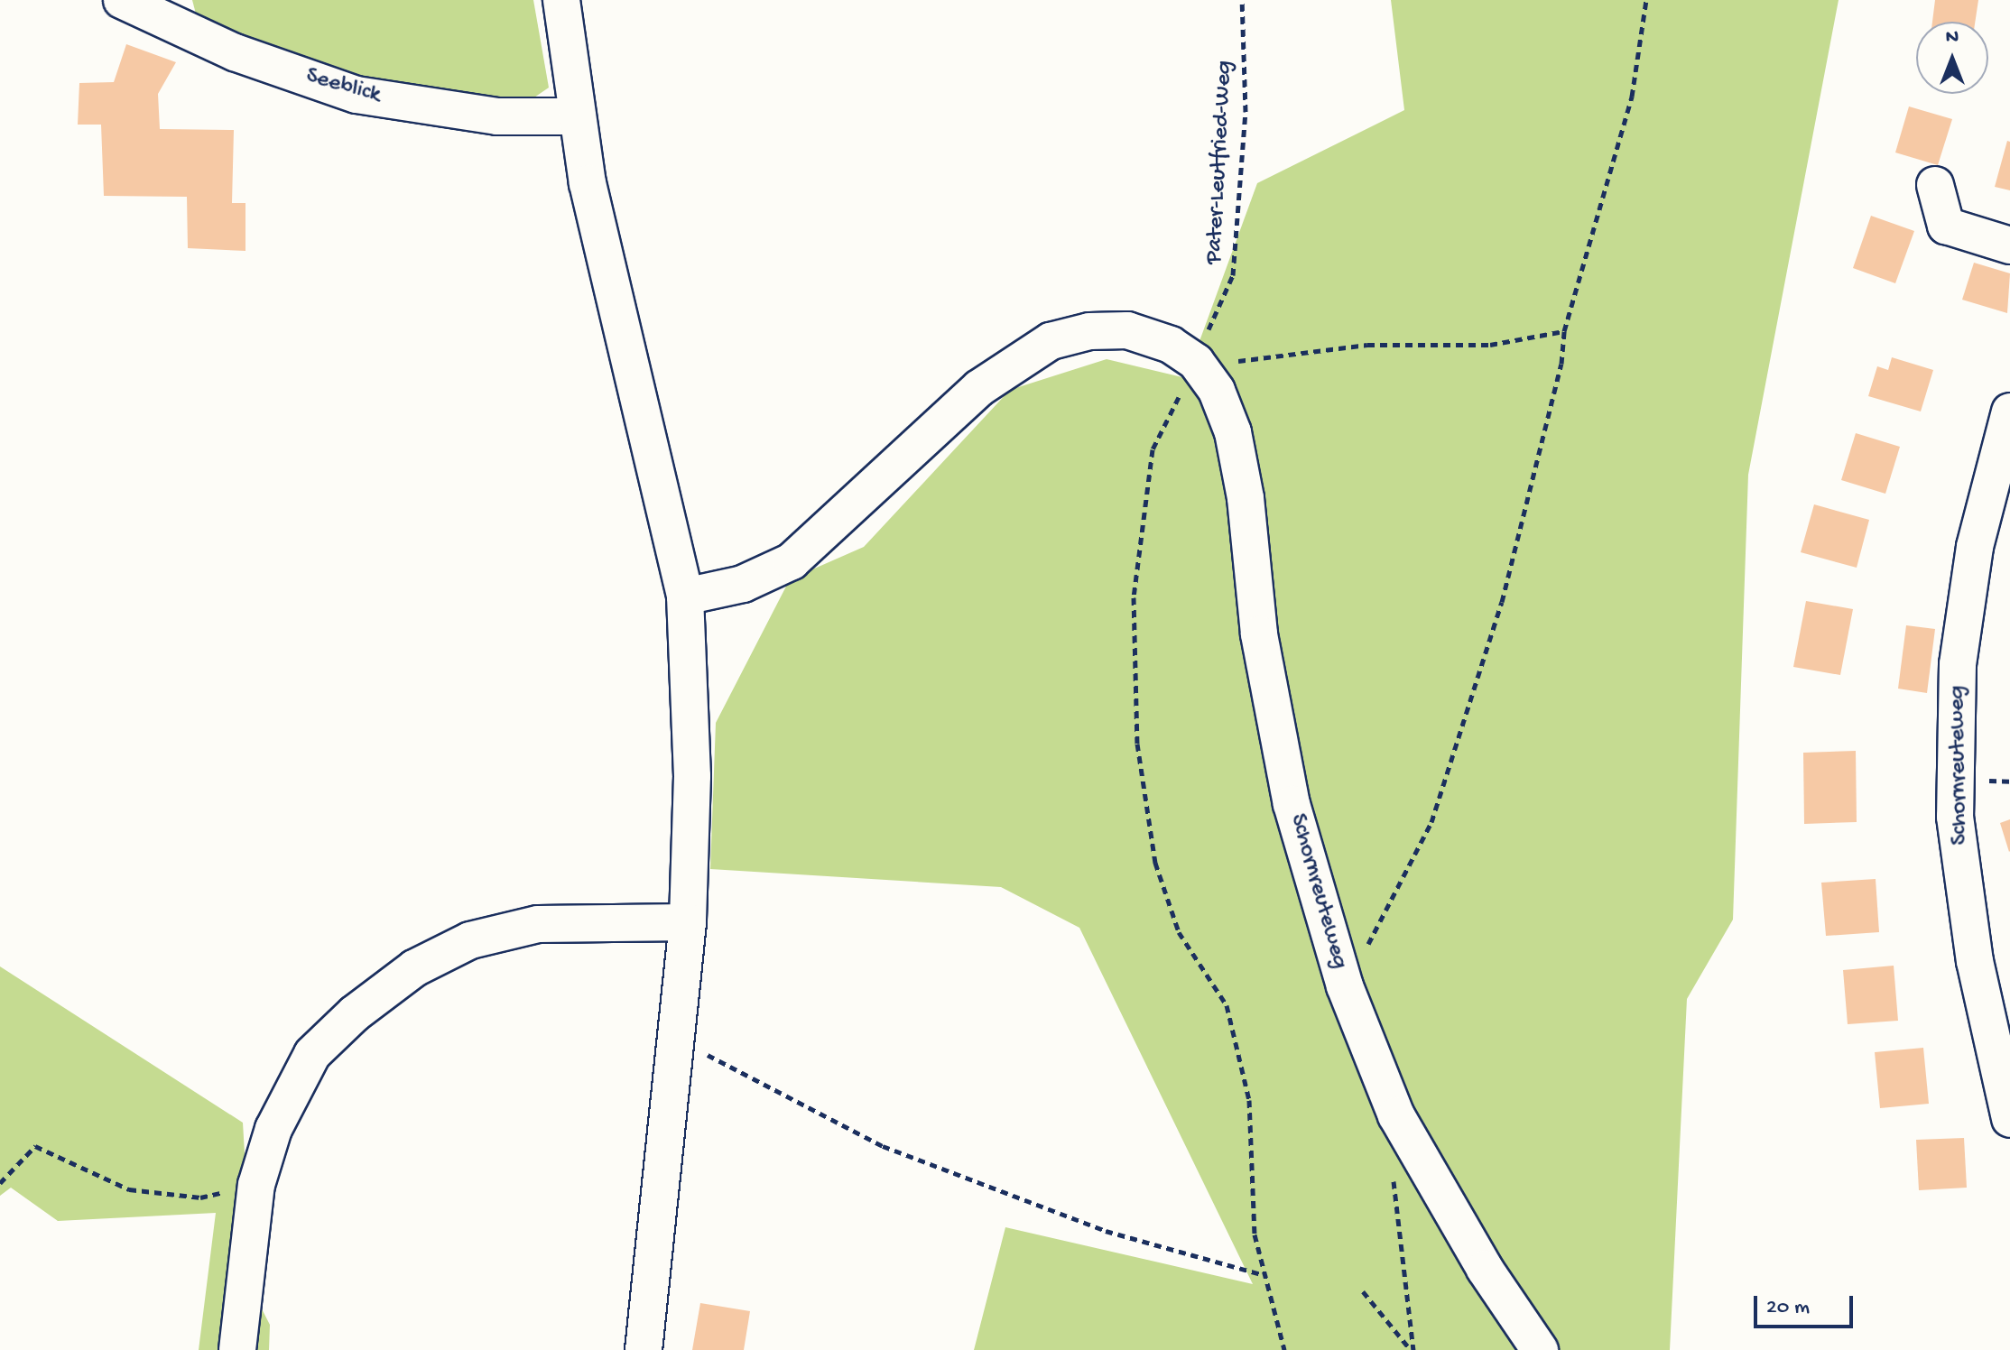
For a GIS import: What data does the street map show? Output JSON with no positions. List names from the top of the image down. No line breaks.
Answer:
{"streets":{"street":["Seeblick","Schornreuteweg"],"path":["Pater-Leutfried-Weg"]},"crossings":[["Pater-Leutfried-Weg","Schornreuteweg"]],"scale_bar":"20 m","north":"top"}
